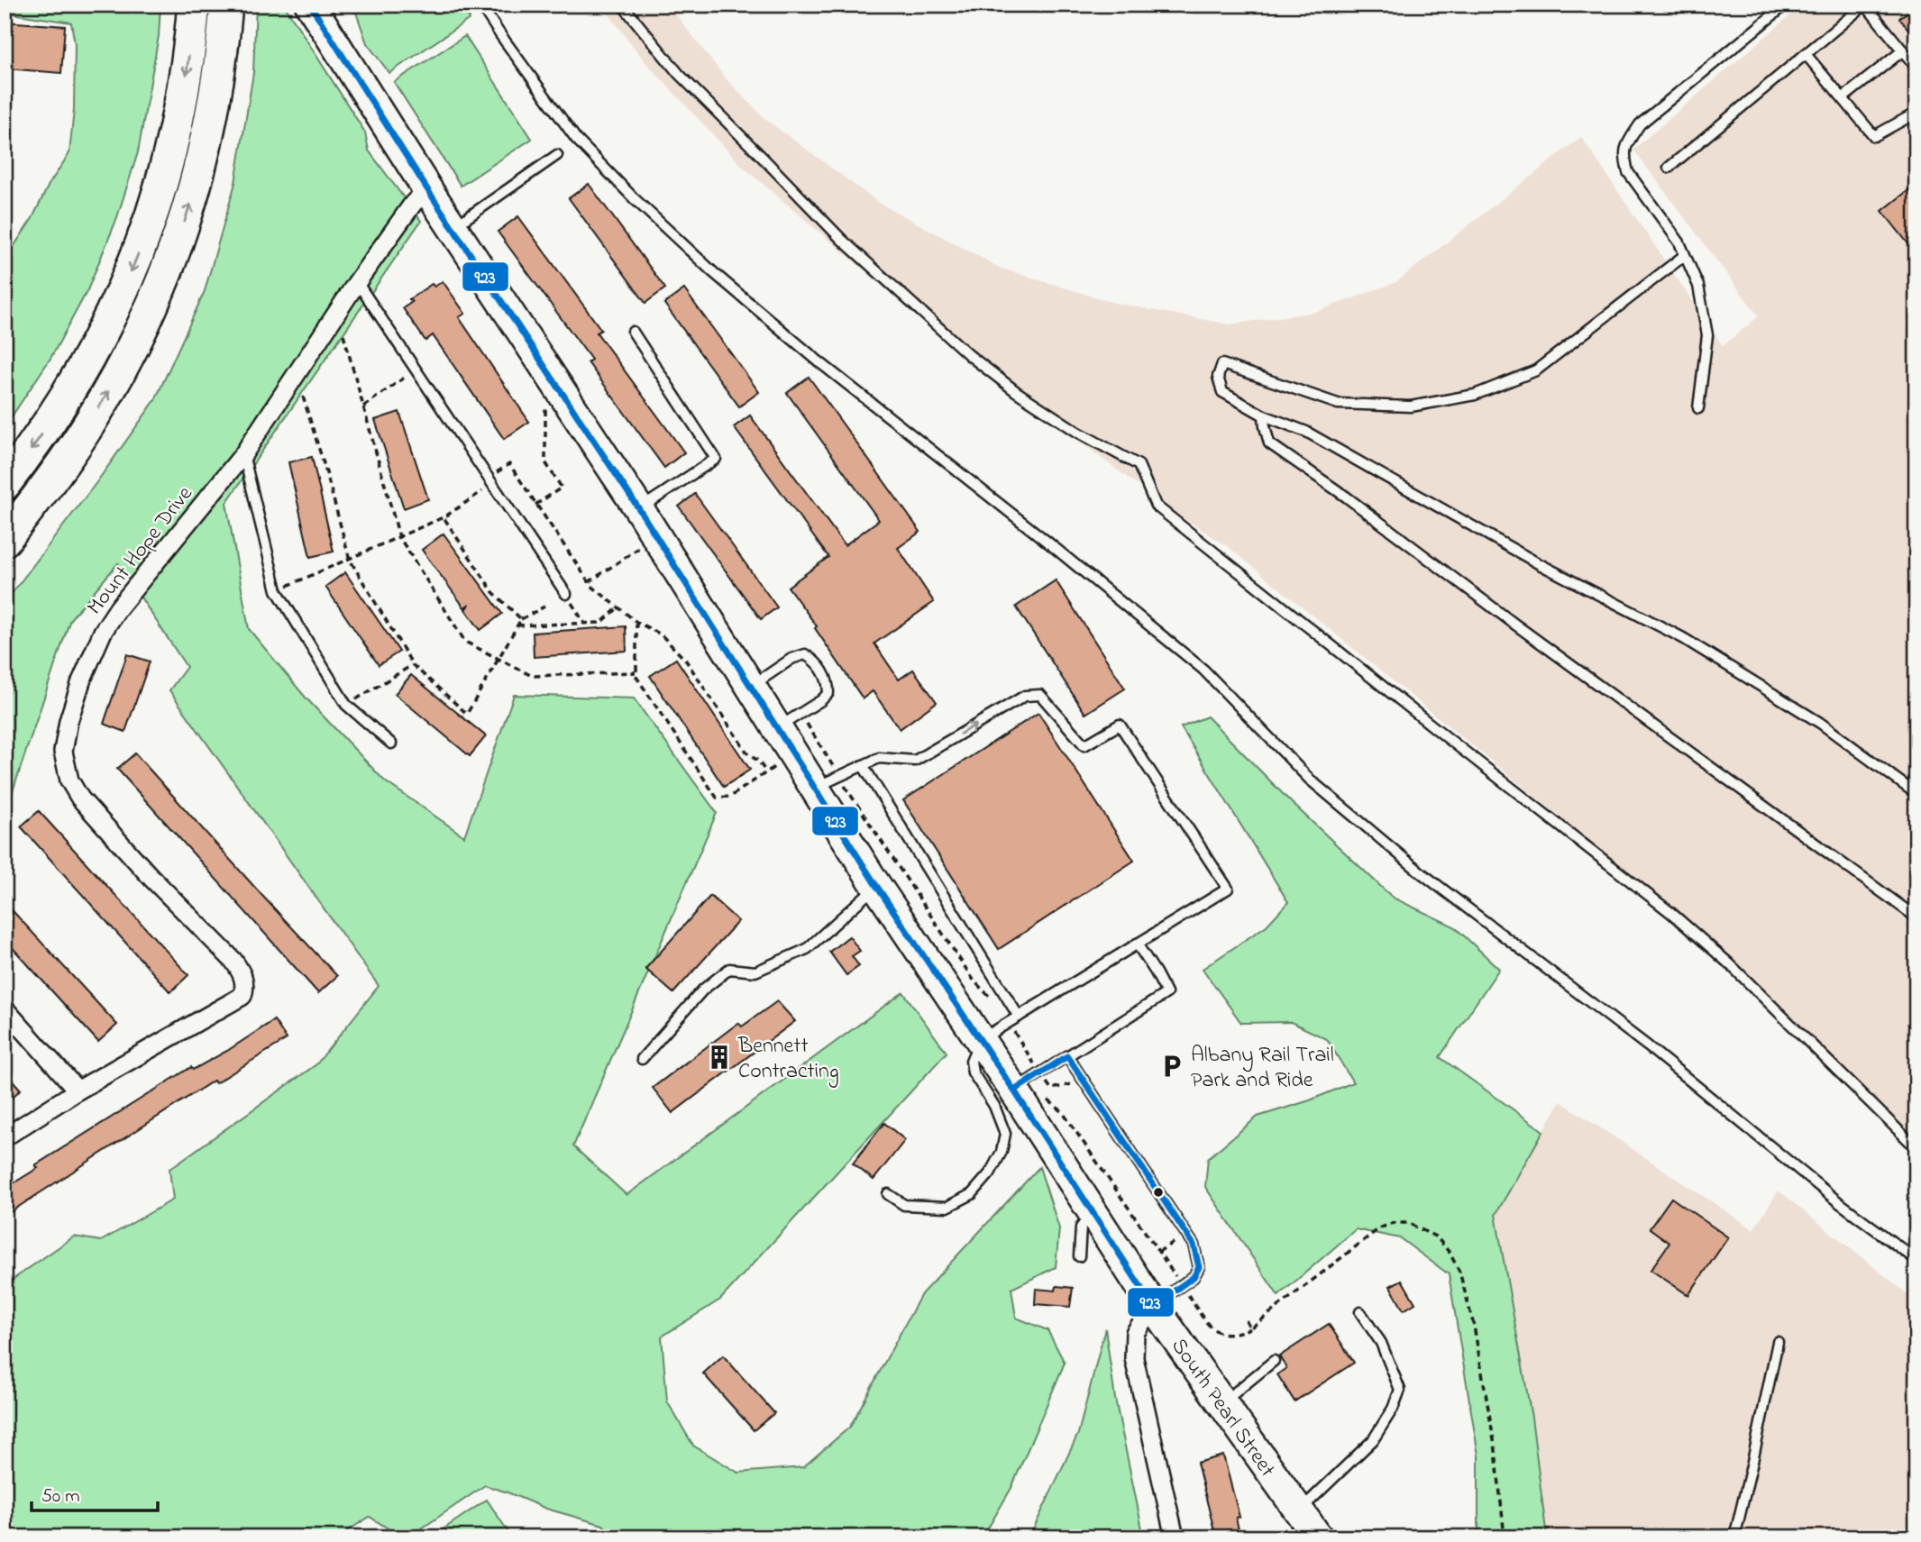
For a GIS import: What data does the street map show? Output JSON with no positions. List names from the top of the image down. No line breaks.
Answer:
{"streets":{"main road":["South Pearl Street"],"street":["Mount Hope Drive"]},"crossings":[["Mount Hope Drive","South Pearl Street"]],"places":{"building":["Bennett Contracting"],"parking":["Albany Rail Trail Park and Ride"]},"lines":["transit line 923"],"scale_bar":"50 m"}
